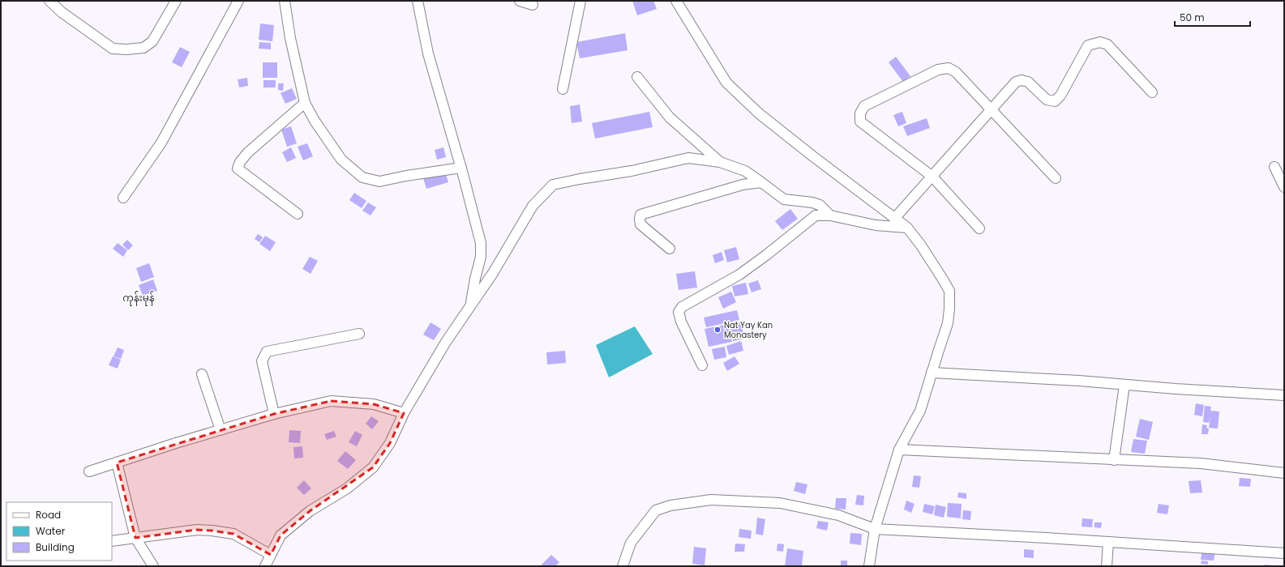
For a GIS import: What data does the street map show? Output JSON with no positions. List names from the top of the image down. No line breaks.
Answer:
{"districts":["ကုန်းမုန်"],"places":["Nat Yay Kan Monastery"],"legend":["Road","Water","Building"],"scale_bar":"50 m"}
